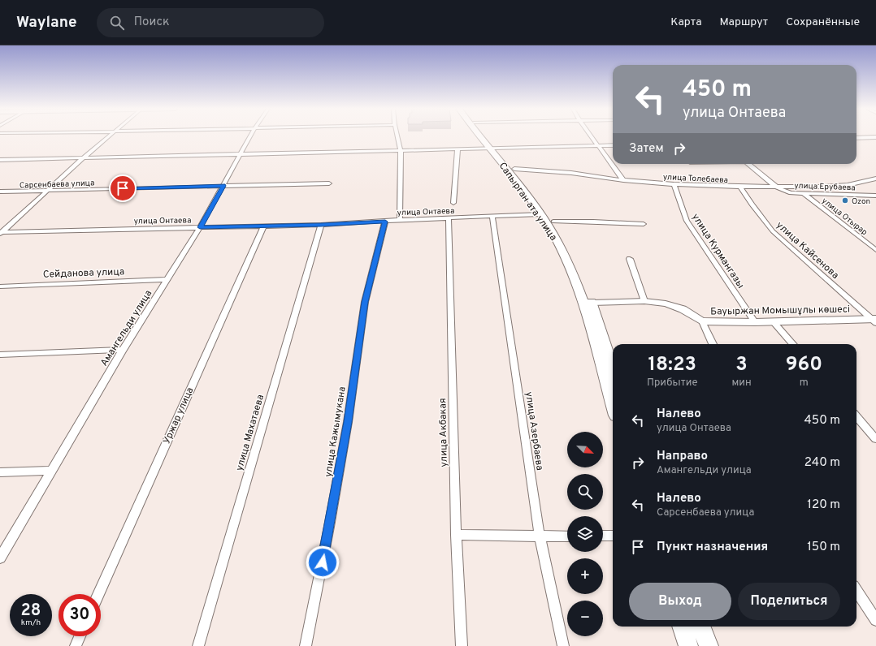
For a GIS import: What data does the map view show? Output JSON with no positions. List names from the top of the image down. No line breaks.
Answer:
{"streets":{"main road":["Сапырган ата улица"],"street":["улица Толебаева","Сарсенбаева улица","улица Ерубаева","улица Онтаева","улица Отырар","улица Кайсенова","улица Курмангазы","Сейданова улица","Бауыржан Момышұлы көшесі","Амангельди улица","Уржар улица","улица Азербаева","улица Кажымукана","улица Махатаева","улица Акбакая"]},"crossings":[["улица Толебаева","улица Ерубаева"],["улица Толебаева","Сапырган ата улица"],["улица Толебаева","улица Кайсенова"],["улица Толебаева","улица Курмангазы"],["Сарсенбаева улица","Амангельди улица"],["улица Ерубаева","улица Отырар"],["Сапырган ата улица","улица Онтаева"],["Сапырган ата улица","Бауыржан Момышұлы көшесі"],["улица Онтаева","Амангельди улица"],["улица Онтаева","Уржар улица"],["улица Онтаева","улица Азербаева"],["улица Онтаева","улица Кажымукана"],["улица Онтаева","улица Махатаева"],["улица Онтаева","улица Акбакая"],["улица Кайсенова","Бауыржан Момышұлы көшесі"],["улица Курмангазы","Бауыржан Момышұлы көшесі"],["Сейданова улица","Амангельди улица"]],"places":["Ozon"],"north":"bottom right","page":{"header":"Waylane","search":"Поиск","nav":["Карта","Маршрут","Сохранённые"],"turn":["450 m","улица Онтаева"],"then":"Затем","eta":["18:23","Прибытие","3","мин","960","m"],"list":[{"name":"Налево","note":"улица Онтаева","value":"450 m"},{"name":"Направо","note":"Амангельди улица","value":"240 m"},{"name":"Налево","note":"Сарсенбаева улица","value":"120 m"},{"name":"Пункт назначения","value":"150 m"}],"map_buttons":["+","−"],"buttons":["Выход","Поделиться"],"speed":"28 km/h","limit":"30"}}
